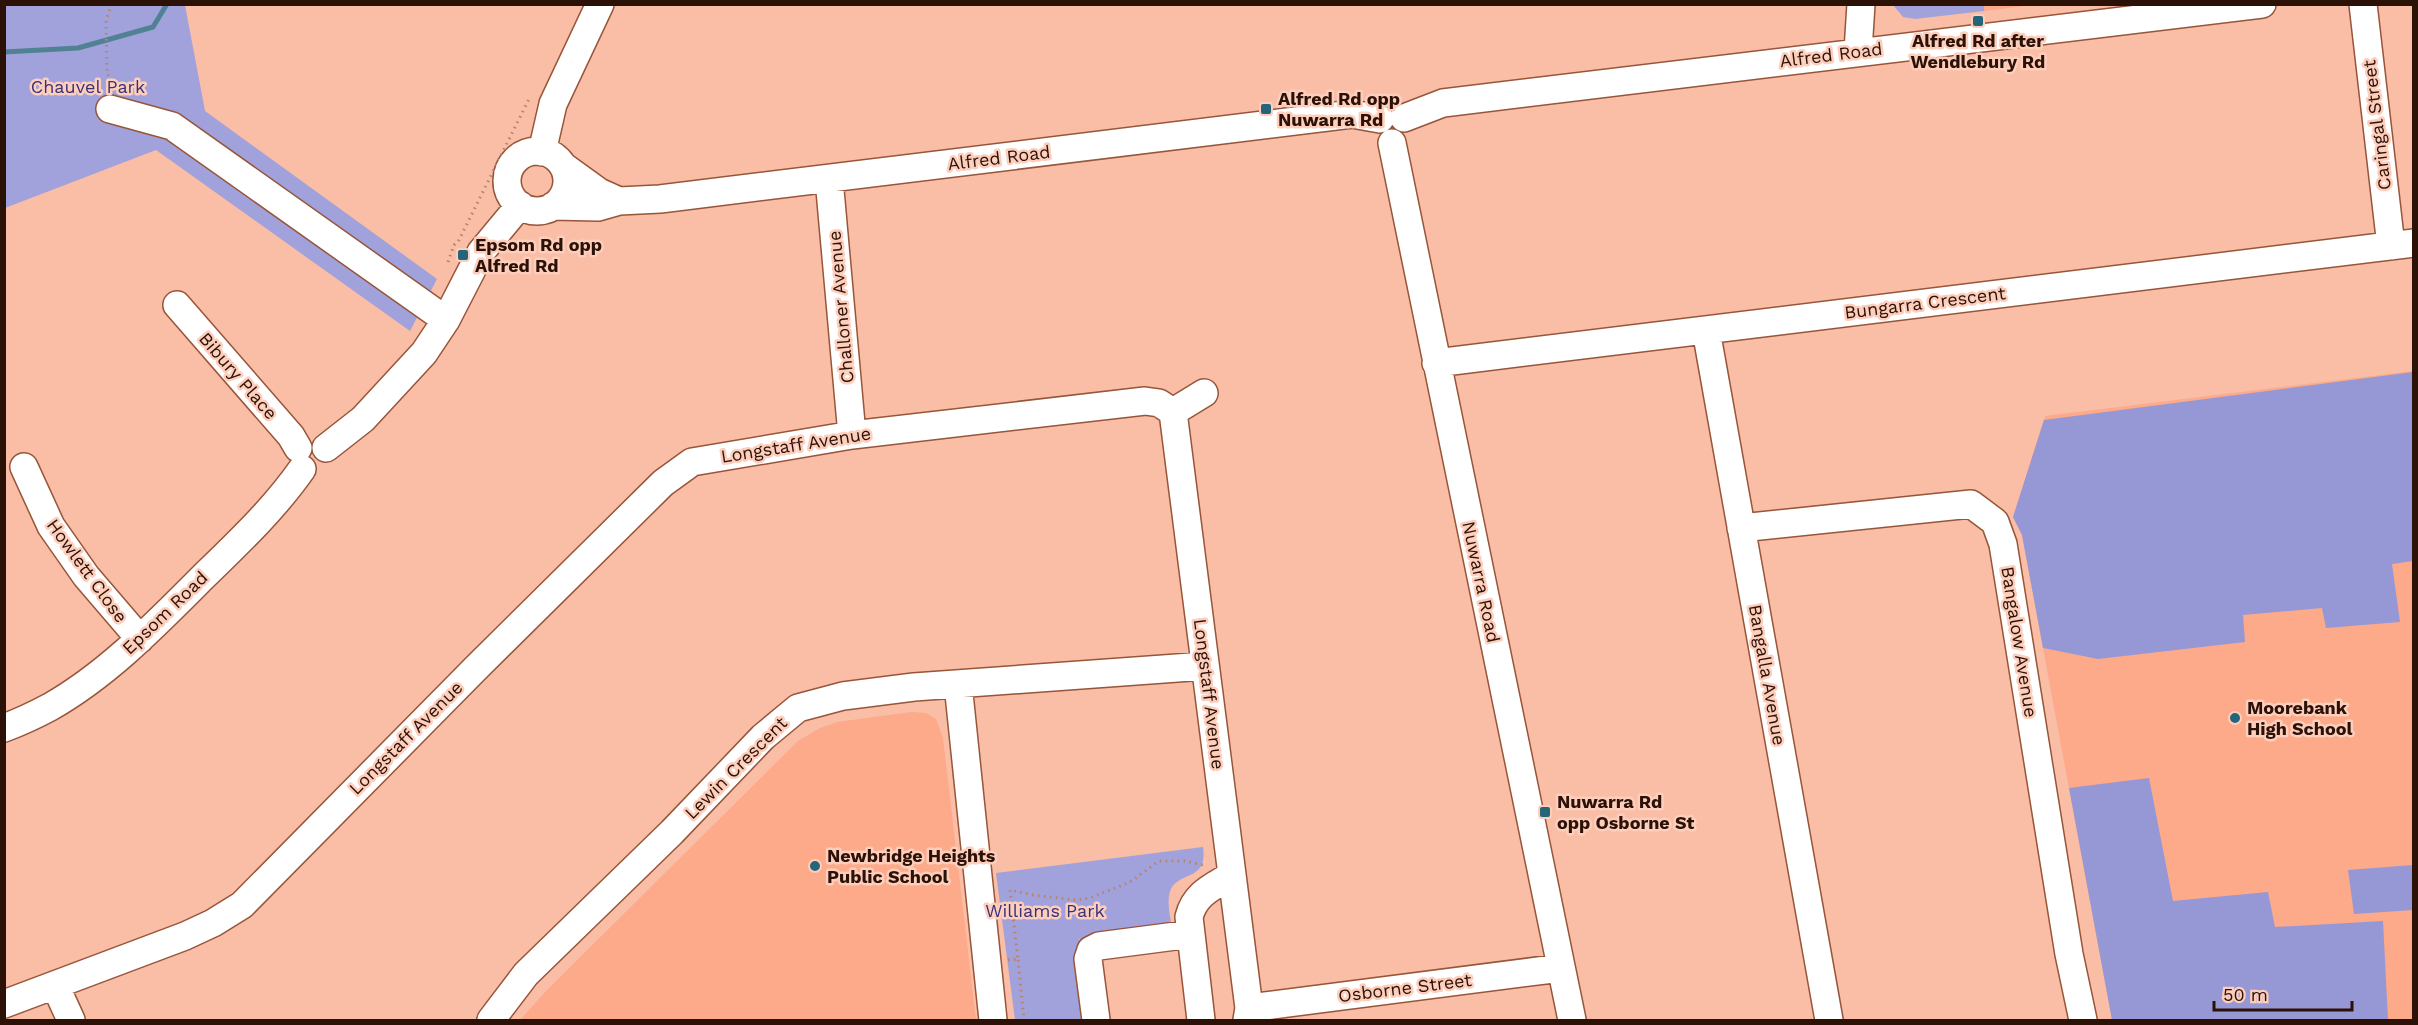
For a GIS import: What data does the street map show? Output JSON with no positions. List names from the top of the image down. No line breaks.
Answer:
{"streets":{"street":["Alfred Road","Caringal Street","Bungarra Crescent","Challoner Avenue","Bibury Place","Longstaff Avenue","Howlett Close","Nuwarra Road","Epsom Road","Bangalow Avenue","Bangalla Avenue","Lewin Crescent","Osborne Street"]},"crossings":[["Alfred Road","Challoner Avenue"],["Alfred Road","Nuwarra Road"],["Caringal Street","Bungarra Crescent"],["Bungarra Crescent","Nuwarra Road"],["Bungarra Crescent","Bangalla Avenue"],["Challoner Avenue","Longstaff Avenue"],["Bibury Place","Epsom Road"],["Longstaff Avenue","Lewin Crescent"],["Longstaff Avenue","Osborne Street"],["Howlett Close","Epsom Road"],["Nuwarra Road","Osborne Street"],["Bangalow Avenue","Bangalla Avenue"]],"parks":["Chauvel Park","Williams Park"],"places":{"transit":["Alfred Rd after Wendlebury Rd","Alfred Rd opp Nuwarra Rd","Epsom Rd opp Alfred Rd","Nuwarra Rd opp Osborne St"],"other":["Moorebank High School","Newbridge Heights Public School"]},"scale_bar":"50 m"}
